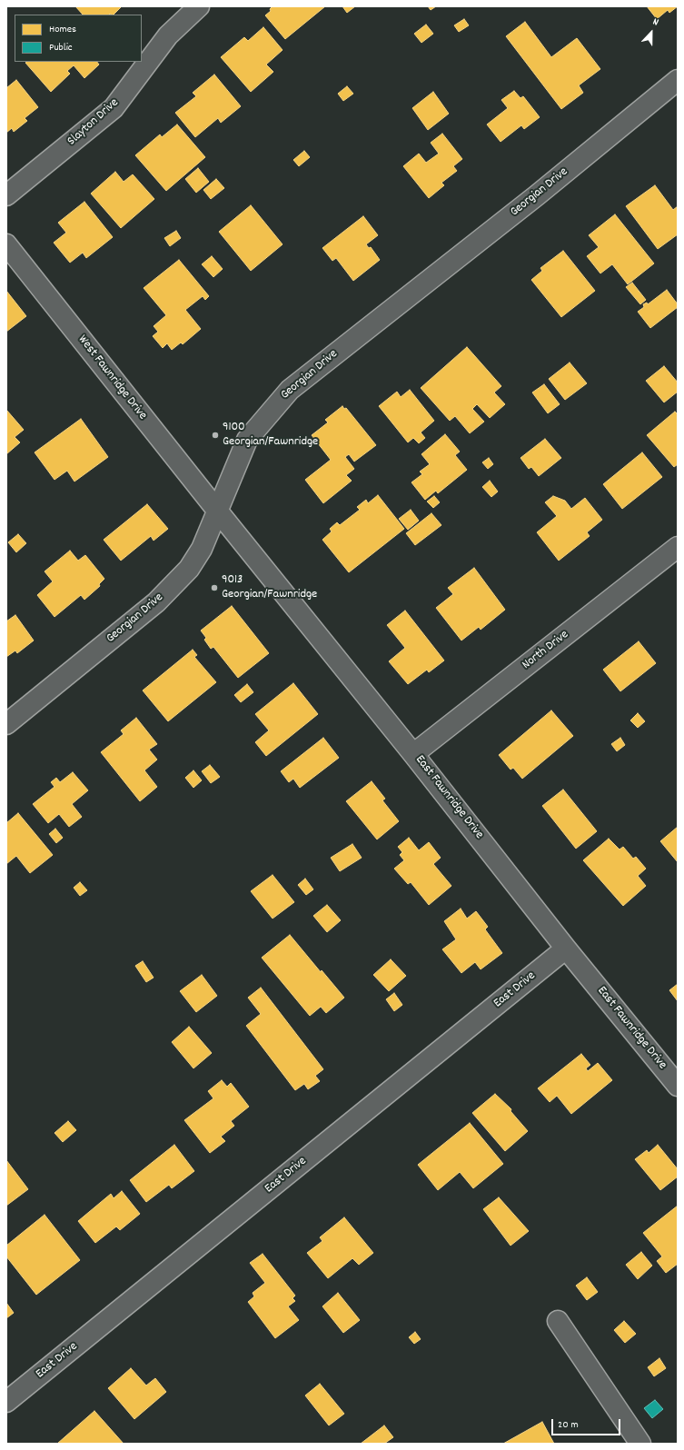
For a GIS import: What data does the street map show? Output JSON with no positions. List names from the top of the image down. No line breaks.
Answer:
{"streets":{"street":["Slayton Drive","Georgian Drive","West Fawnridge Drive","North Drive","East Fawnridge Drive","East Drive"]},"crossings":[["Georgian Drive","West Fawnridge Drive"],["Georgian Drive","East Fawnridge Drive"],["West Fawnridge Drive","East Fawnridge Drive"],["North Drive","East Fawnridge Drive"],["East Fawnridge Drive","East Drive"]],"places":["9100 Georgian/Fawnridge","9013 Georgian/Fawnridge"],"legend":["Homes","Public"],"scale_bar":"20 m","north":"top"}
